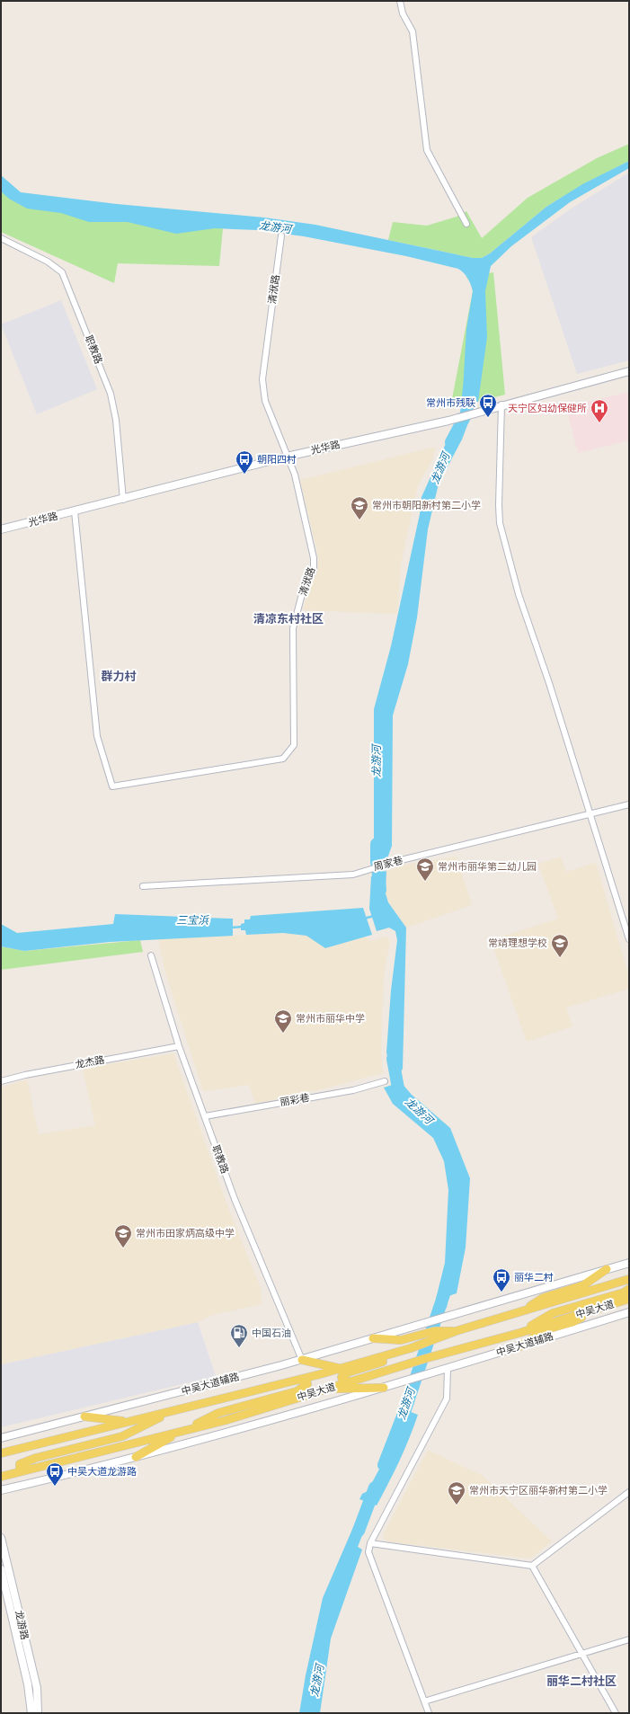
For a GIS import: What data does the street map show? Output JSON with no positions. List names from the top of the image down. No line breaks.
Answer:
{"streets":{"main road":["光华路","中吴大道","中吴大道辅路","龙游路"],"street":["清洑路","职教路","周家巷","龙杰路","丽彩巷"]},"crossings":[["清洑路","光华路"],["职教路","光华路"],["职教路","龙杰路"],["职教路","丽彩巷"],["职教路","中吴大道辅路"]],"districts":["清凉东村社区","群力村","丽华二村社区"],"water":["龙游河","三宝浜"],"places":{"bus stop":["常州市残联","朝阳四村","丽华二村","中吴大道龙游路"],"hospital":["天宁区妇幼保健所"],"school or university":["常州市朝阳新村第二小学","常州市丽华第二幼儿园","常靖理想学校","常州市丽华中学","常州市田家炳高级中学","常州市天宁区丽华新村第二小学"],"fuel station":["中国石油"]}}
